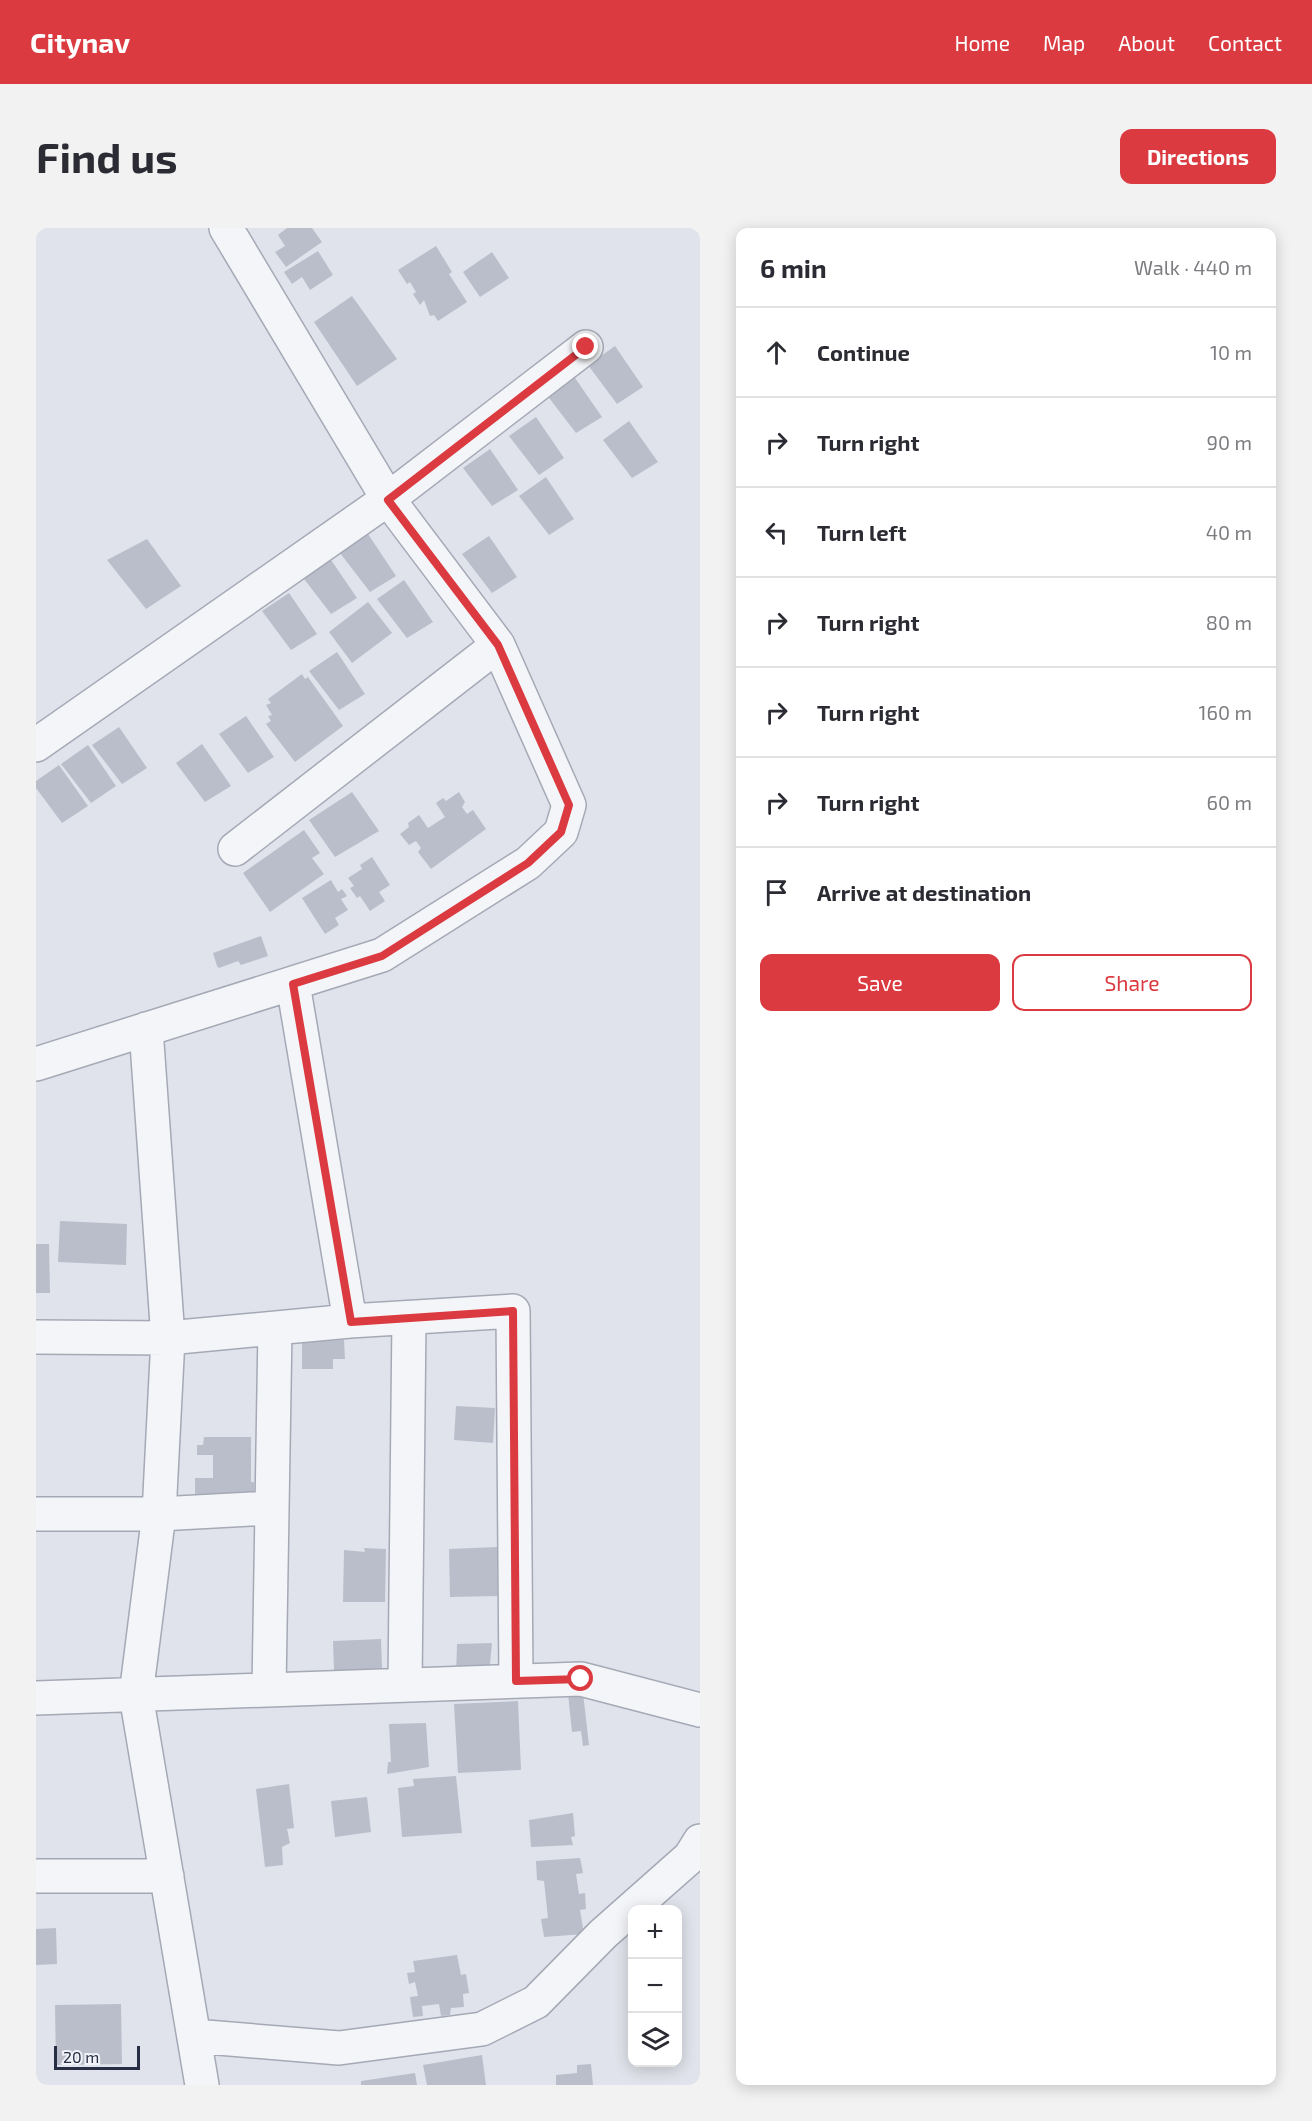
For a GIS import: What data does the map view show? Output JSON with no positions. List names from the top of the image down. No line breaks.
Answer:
{"scale_bar":"20 m","page":{"header":"Citynav","nav":["Home","Map","About","Contact"],"buttons":["Directions",["Save","Share"]],"title":"Find us","heading":["6 min","Walk · 440 m"],"list":[["Continue","10 m"],["Turn right","90 m"],["Turn left","40 m"],["Turn right","80 m"],["Turn right","160 m"],["Turn right","60 m"],"Arrive at destination"],"map_buttons":["+","−"],"scale":"20 m"}}
